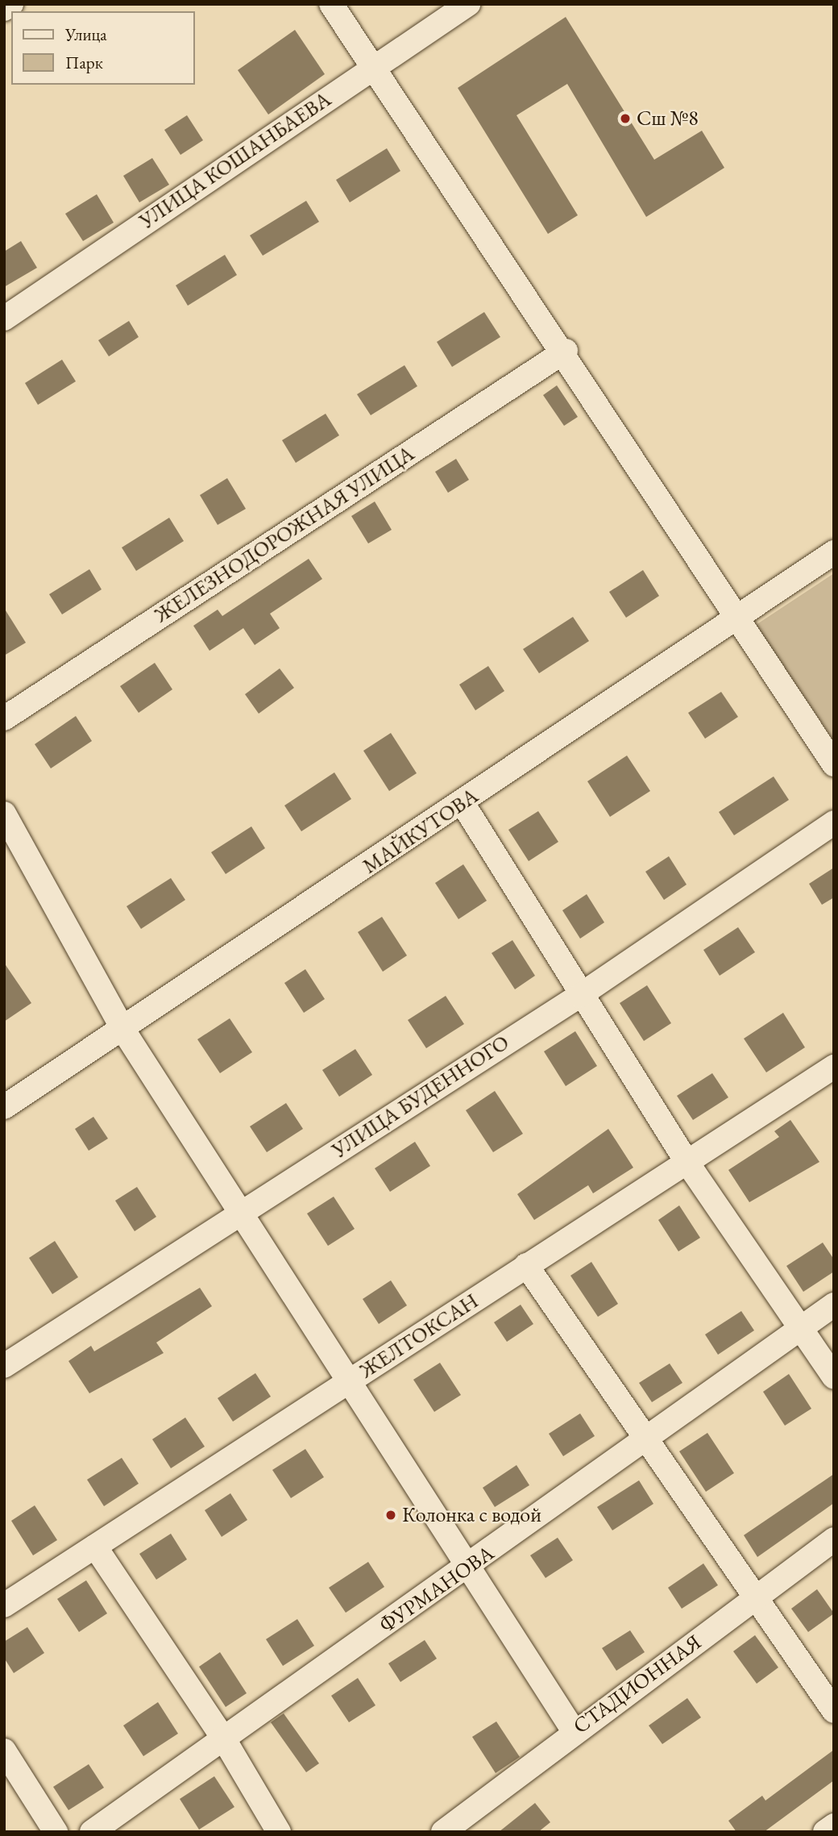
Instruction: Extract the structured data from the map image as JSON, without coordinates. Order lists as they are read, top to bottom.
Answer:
{
  "streets": {
    "street": [
      "УЛИЦА КОШАНБАЕВА",
      "ЖЕЛЕЗНОДОРОЖНАЯ УЛИЦА",
      "МАЙКУТОВА",
      "УЛИЦА БУДЕННОГО",
      "ЖЕЛТОКСАН",
      "ФУРМАНОВА",
      "СТАДИОННАЯ"
    ]
  },
  "places": ["Сш №8", "Колонка с водой"],
  "legend": ["Улица", "Парк"]
}
